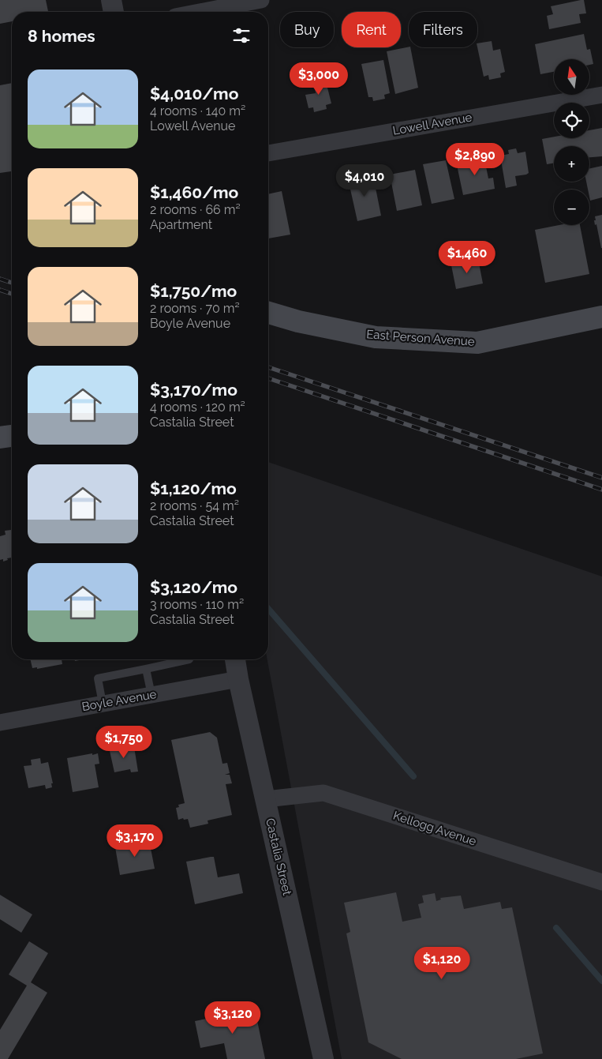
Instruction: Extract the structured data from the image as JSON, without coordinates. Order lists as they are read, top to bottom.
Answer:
{
  "streets": {
    "main road": ["East Person Avenue"],
    "street": [
      "Lowell Avenue",
      "Boyle Avenue",
      "Kellogg Avenue",
      "Castalia Street"
    ]
  },
  "crossings": [
    ["Boyle Avenue", "Castalia Street"],
    ["Kellogg Avenue", "Castalia Street"]
  ],
  "north": "top",
  "page": {
    "chip": ["Buy", "Rent", "Filters"],
    "heading": "8 homes",
    "map_buttons": ["+", "−"],
    "list": [
      {
        "name": "$4,010/mo",
        "note": "4 rooms · 140 m² · Lowell Avenue"
      },
      {
        "name": "$1,460/mo",
        "note": "2 rooms · 66 m² · Apartment"
      },
      {
        "name": "$1,750/mo",
        "note": "2 rooms · 70 m² · Boyle Avenue"
      },
      {
        "name": "$3,170/mo",
        "note": "4 rooms · 120 m² · Castalia Street"
      },
      {
        "name": "$1,120/mo",
        "note": "2 rooms · 54 m² · Castalia Street"
      },
      {
        "name": "$3,120/mo",
        "note": "3 rooms · 110 m² · Castalia Street"
      }
    ],
    "price": [
      "$3,000",
      "$2,890",
      "$4,010",
      "$1,460",
      "$1,750",
      "$3,170",
      "$1,120",
      "$3,120"
    ]
  }
}
